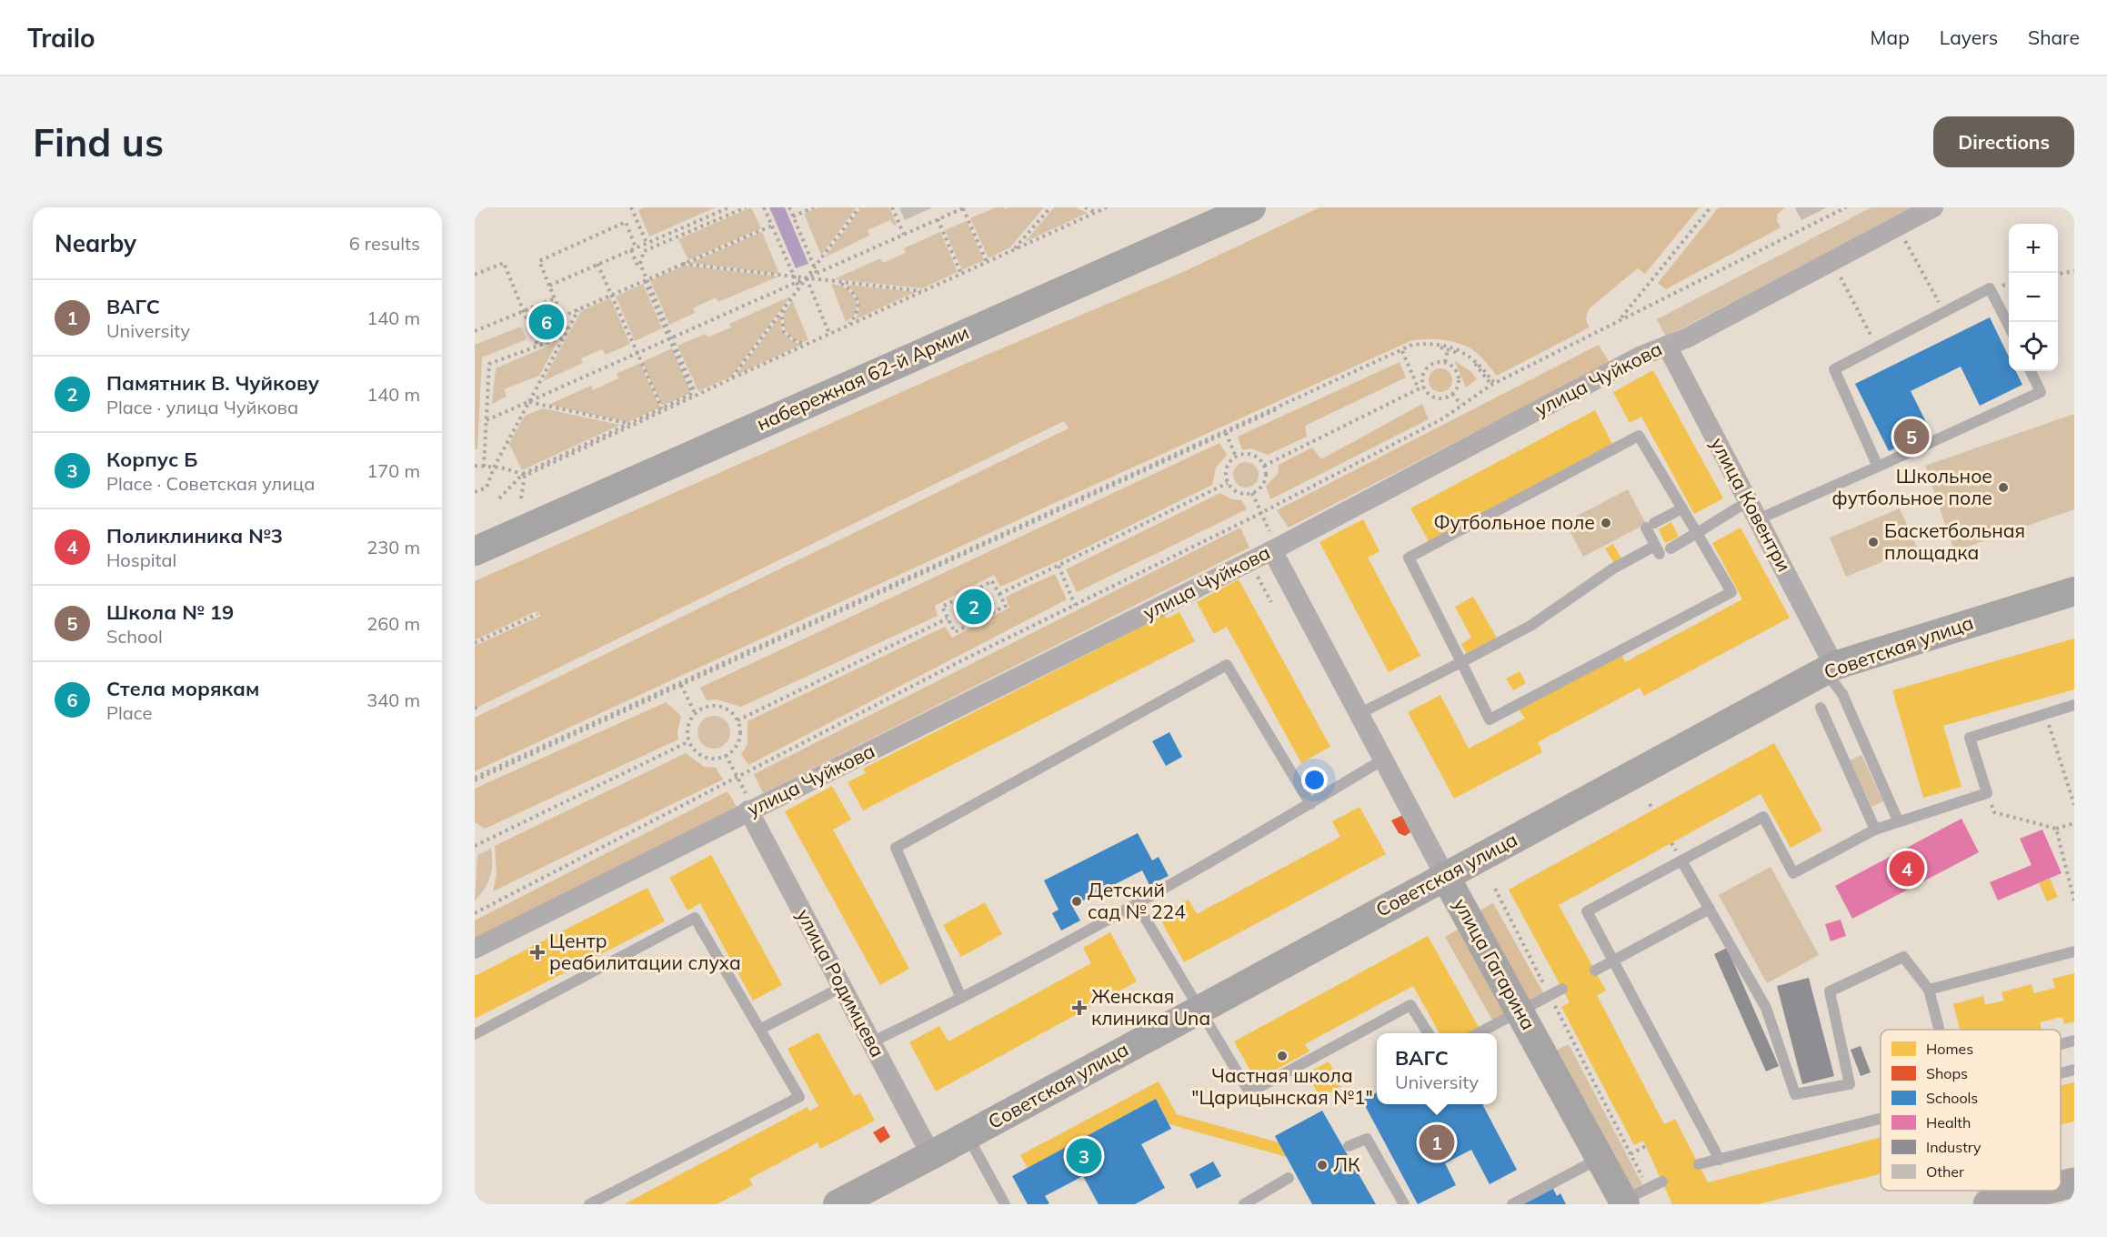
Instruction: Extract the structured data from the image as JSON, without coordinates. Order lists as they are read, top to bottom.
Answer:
{
  "streets": {
    "street": [
      "набережная 62-й Армии",
      "улица Чуйкова",
      "улица Ковентри",
      "Советская улица",
      "улица Гагарина",
      "улица Родимцева"
    ]
  },
  "crossings": [
    ["улица Чуйкова", "улица Ковентри"],
    ["улица Чуйкова", "улица Гагарина"],
    ["улица Чуйкова", "улица Родимцева"],
    ["улица Ковентри", "Советская улица"],
    ["Советская улица", "улица Гагарина"],
    ["Советская улица", "улица Родимцева"]
  ],
  "places": {
    "other": [
      "Школьное футбольное поле",
      "Футбольное поле",
      "Баскетбольная площадка",
      "Детский сад № 224",
      "Частная школа \"Царицынская №1\"",
      "ЛК"
    ],
    "health": ["Центр реабилитации слуха", "Женская клиника Una"]
  },
  "legend": [
    "Homes",
    "Shops",
    "Schools",
    "Health",
    "Industry",
    "Other"
  ],
  "page": {
    "header": "Trailo",
    "nav": ["Map", "Layers", "Share"],
    "buttons": "Directions",
    "title": "Find us",
    "heading": ["Nearby", "6 results"],
    "map_buttons": ["+", "−"],
    "list": [
      {
        "mark": "1",
        "name": "ВАГС",
        "note": "University",
        "value": "140 m"
      },
      {
        "mark": "2",
        "name": "Памятник В. Чуйкову",
        "note": "Place · улица Чуйкова",
        "value": "140 m"
      },
      {
        "mark": "3",
        "name": "Корпус Б",
        "note": "Place · Советская улица",
        "value": "170 m"
      },
      {
        "mark": "4",
        "name": "Поликлиника №3",
        "note": "Hospital",
        "value": "230 m"
      },
      {
        "mark": "5",
        "name": "Школа № 19",
        "note": "School",
        "value": "260 m"
      },
      {
        "mark": "6",
        "name": "Стела морякам",
        "note": "Place",
        "value": "340 m"
      }
    ],
    "pins": [
      "6",
      "5",
      "2",
      "4",
      "1",
      "3"
    ],
    "popup": ["ВАГС", "University"]
  }
}
